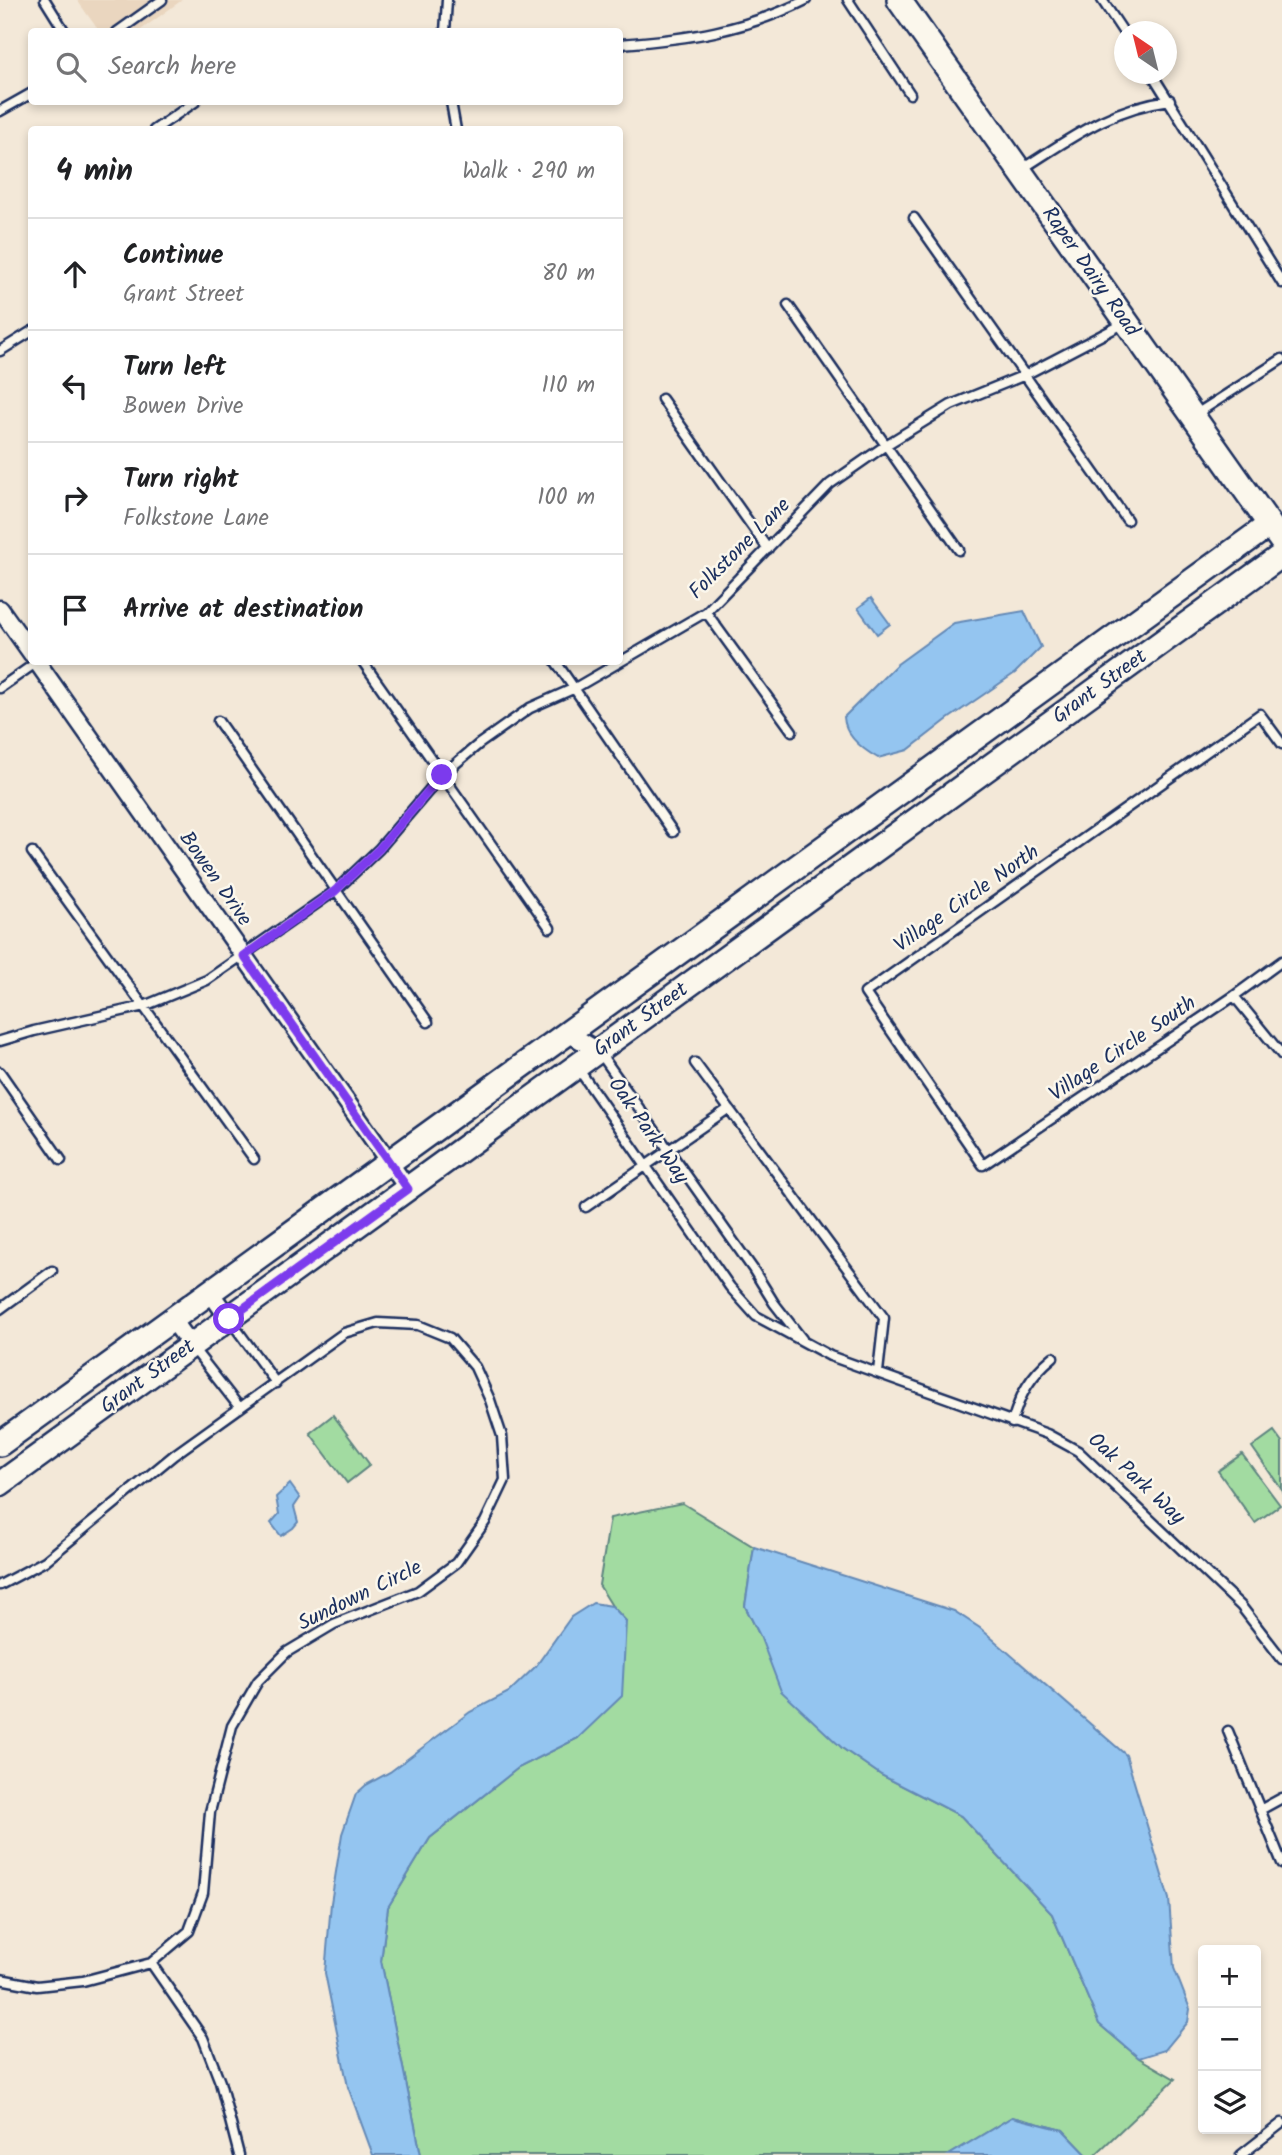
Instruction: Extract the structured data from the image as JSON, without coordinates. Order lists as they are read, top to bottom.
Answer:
{
  "streets": {
    "street": [
      "Raper Dairy Road",
      "Grant Street",
      "Bowen Drive",
      "Oak Park Way"
    ],
    "lane": [
      "Folkstone Lane",
      "Village Circle North",
      "Village Circle South",
      "Sundown Circle"
    ]
  },
  "crossings": [
    ["Raper Dairy Road", "Folkstone Lane"],
    ["Raper Dairy Road", "Grant Street"],
    ["Folkstone Lane", "Bowen Drive"],
    ["Grant Street", "Bowen Drive"],
    ["Grant Street", "Oak Park Way"],
    ["Village Circle North", "Village Circle South"]
  ],
  "north": "top left",
  "page": {
    "search": "Search here",
    "heading": ["4 min", "Walk · 290 m"],
    "list": [
      ["Continue", "Grant Street", "80 m"],
      ["Turn left", "Bowen Drive", "110 m"],
      ["Turn right", "Folkstone Lane", "100 m"],
      "Arrive at destination"
    ],
    "map_buttons": ["+", "−"]
  }
}
